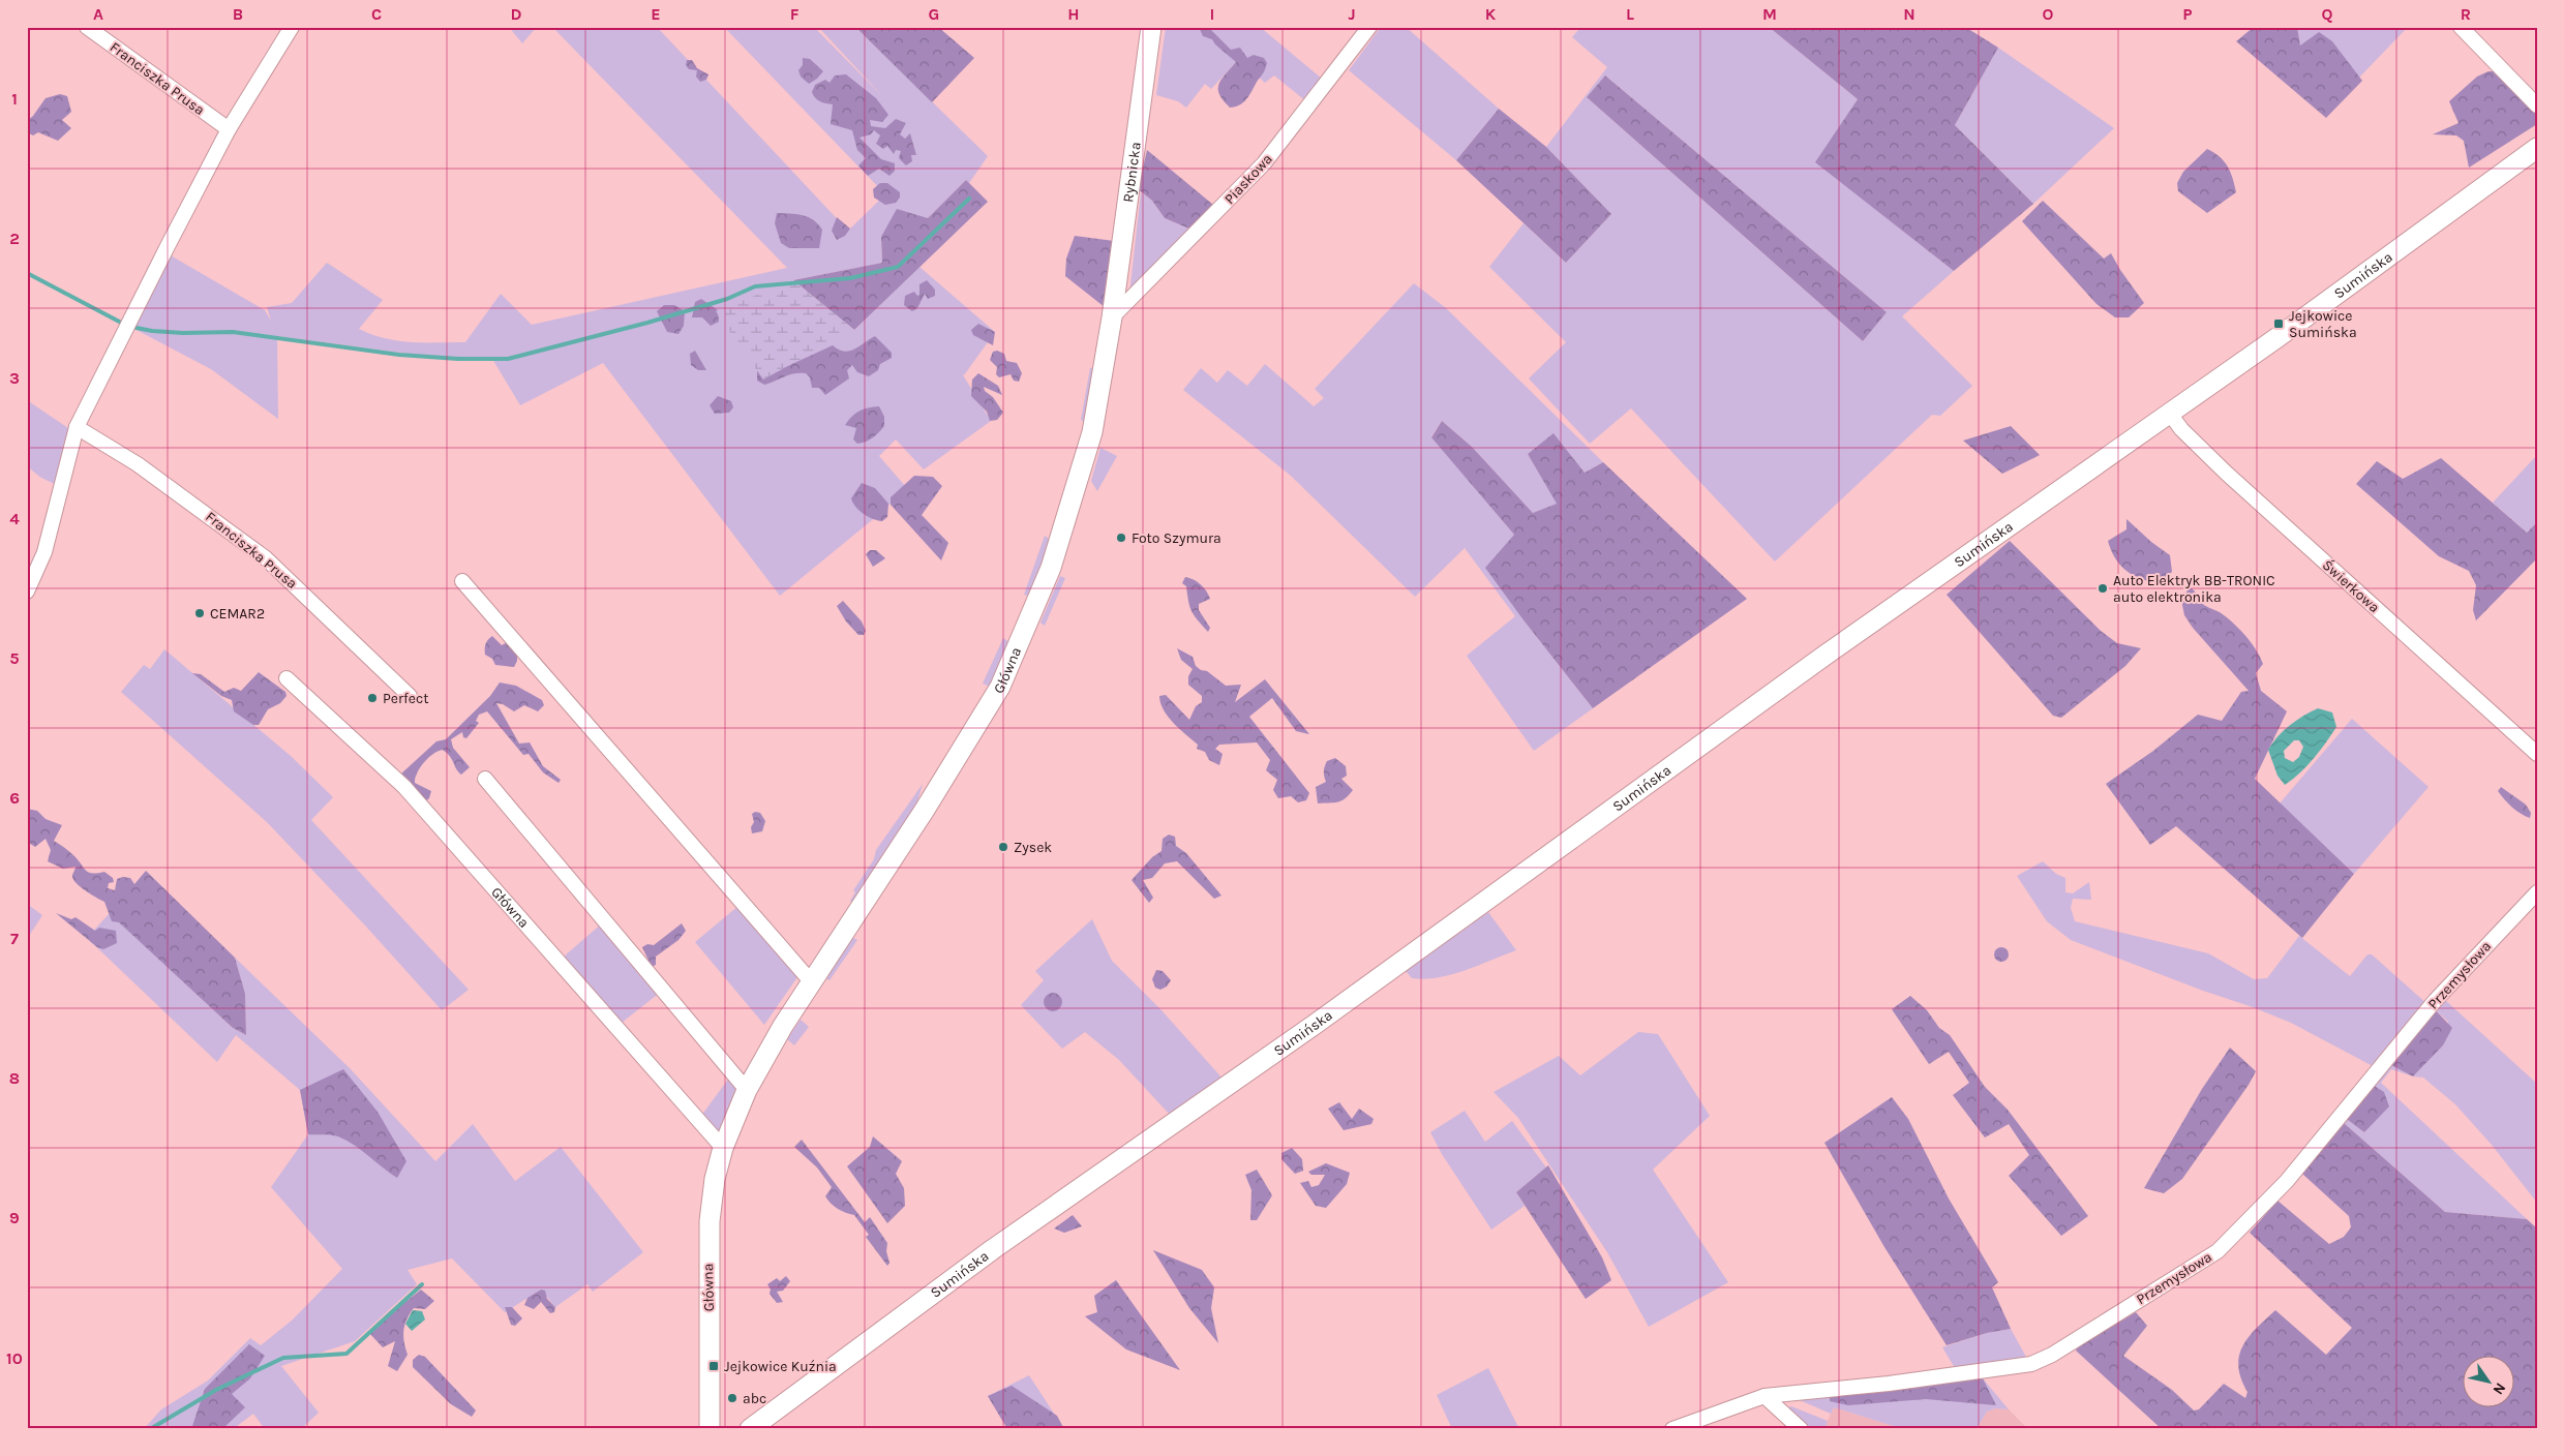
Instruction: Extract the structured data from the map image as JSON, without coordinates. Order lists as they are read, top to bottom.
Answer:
{
  "streets": {
    "street": [
      "Franciszka Prusa",
      "Rybnicka",
      "Piaskowa",
      "Sumińska",
      "Świerkowa",
      "Główna",
      "Przemysłowa"
    ]
  },
  "crossings": [
    ["Rybnicka", "Piaskowa"],
    ["Rybnicka", "Główna"],
    ["Piaskowa", "Główna"],
    ["Sumińska", "Świerkowa"]
  ],
  "places": {
    "transit": ["Jejkowice Sumińska", "Jejkowice Kuźnia"],
    "other": [
      "Foto Szymura",
      "Auto Elektryk BB-TRONIC auto elektronika",
      "CEMAR2",
      "Perfect",
      "Zysek",
      "abc"
    ]
  },
  "north": "bottom right",
  "grid": {
    "columns": [
      "A",
      "B",
      "C",
      "D",
      "E",
      "F",
      "G",
      "H",
      "I",
      "J",
      "K",
      "L",
      "M",
      "N",
      "O",
      "P",
      "Q",
      "R"
    ],
    "rows": [
      "1",
      "2",
      "3",
      "4",
      "5",
      "6",
      "7",
      "8",
      "9",
      "10"
    ]
  }
}
